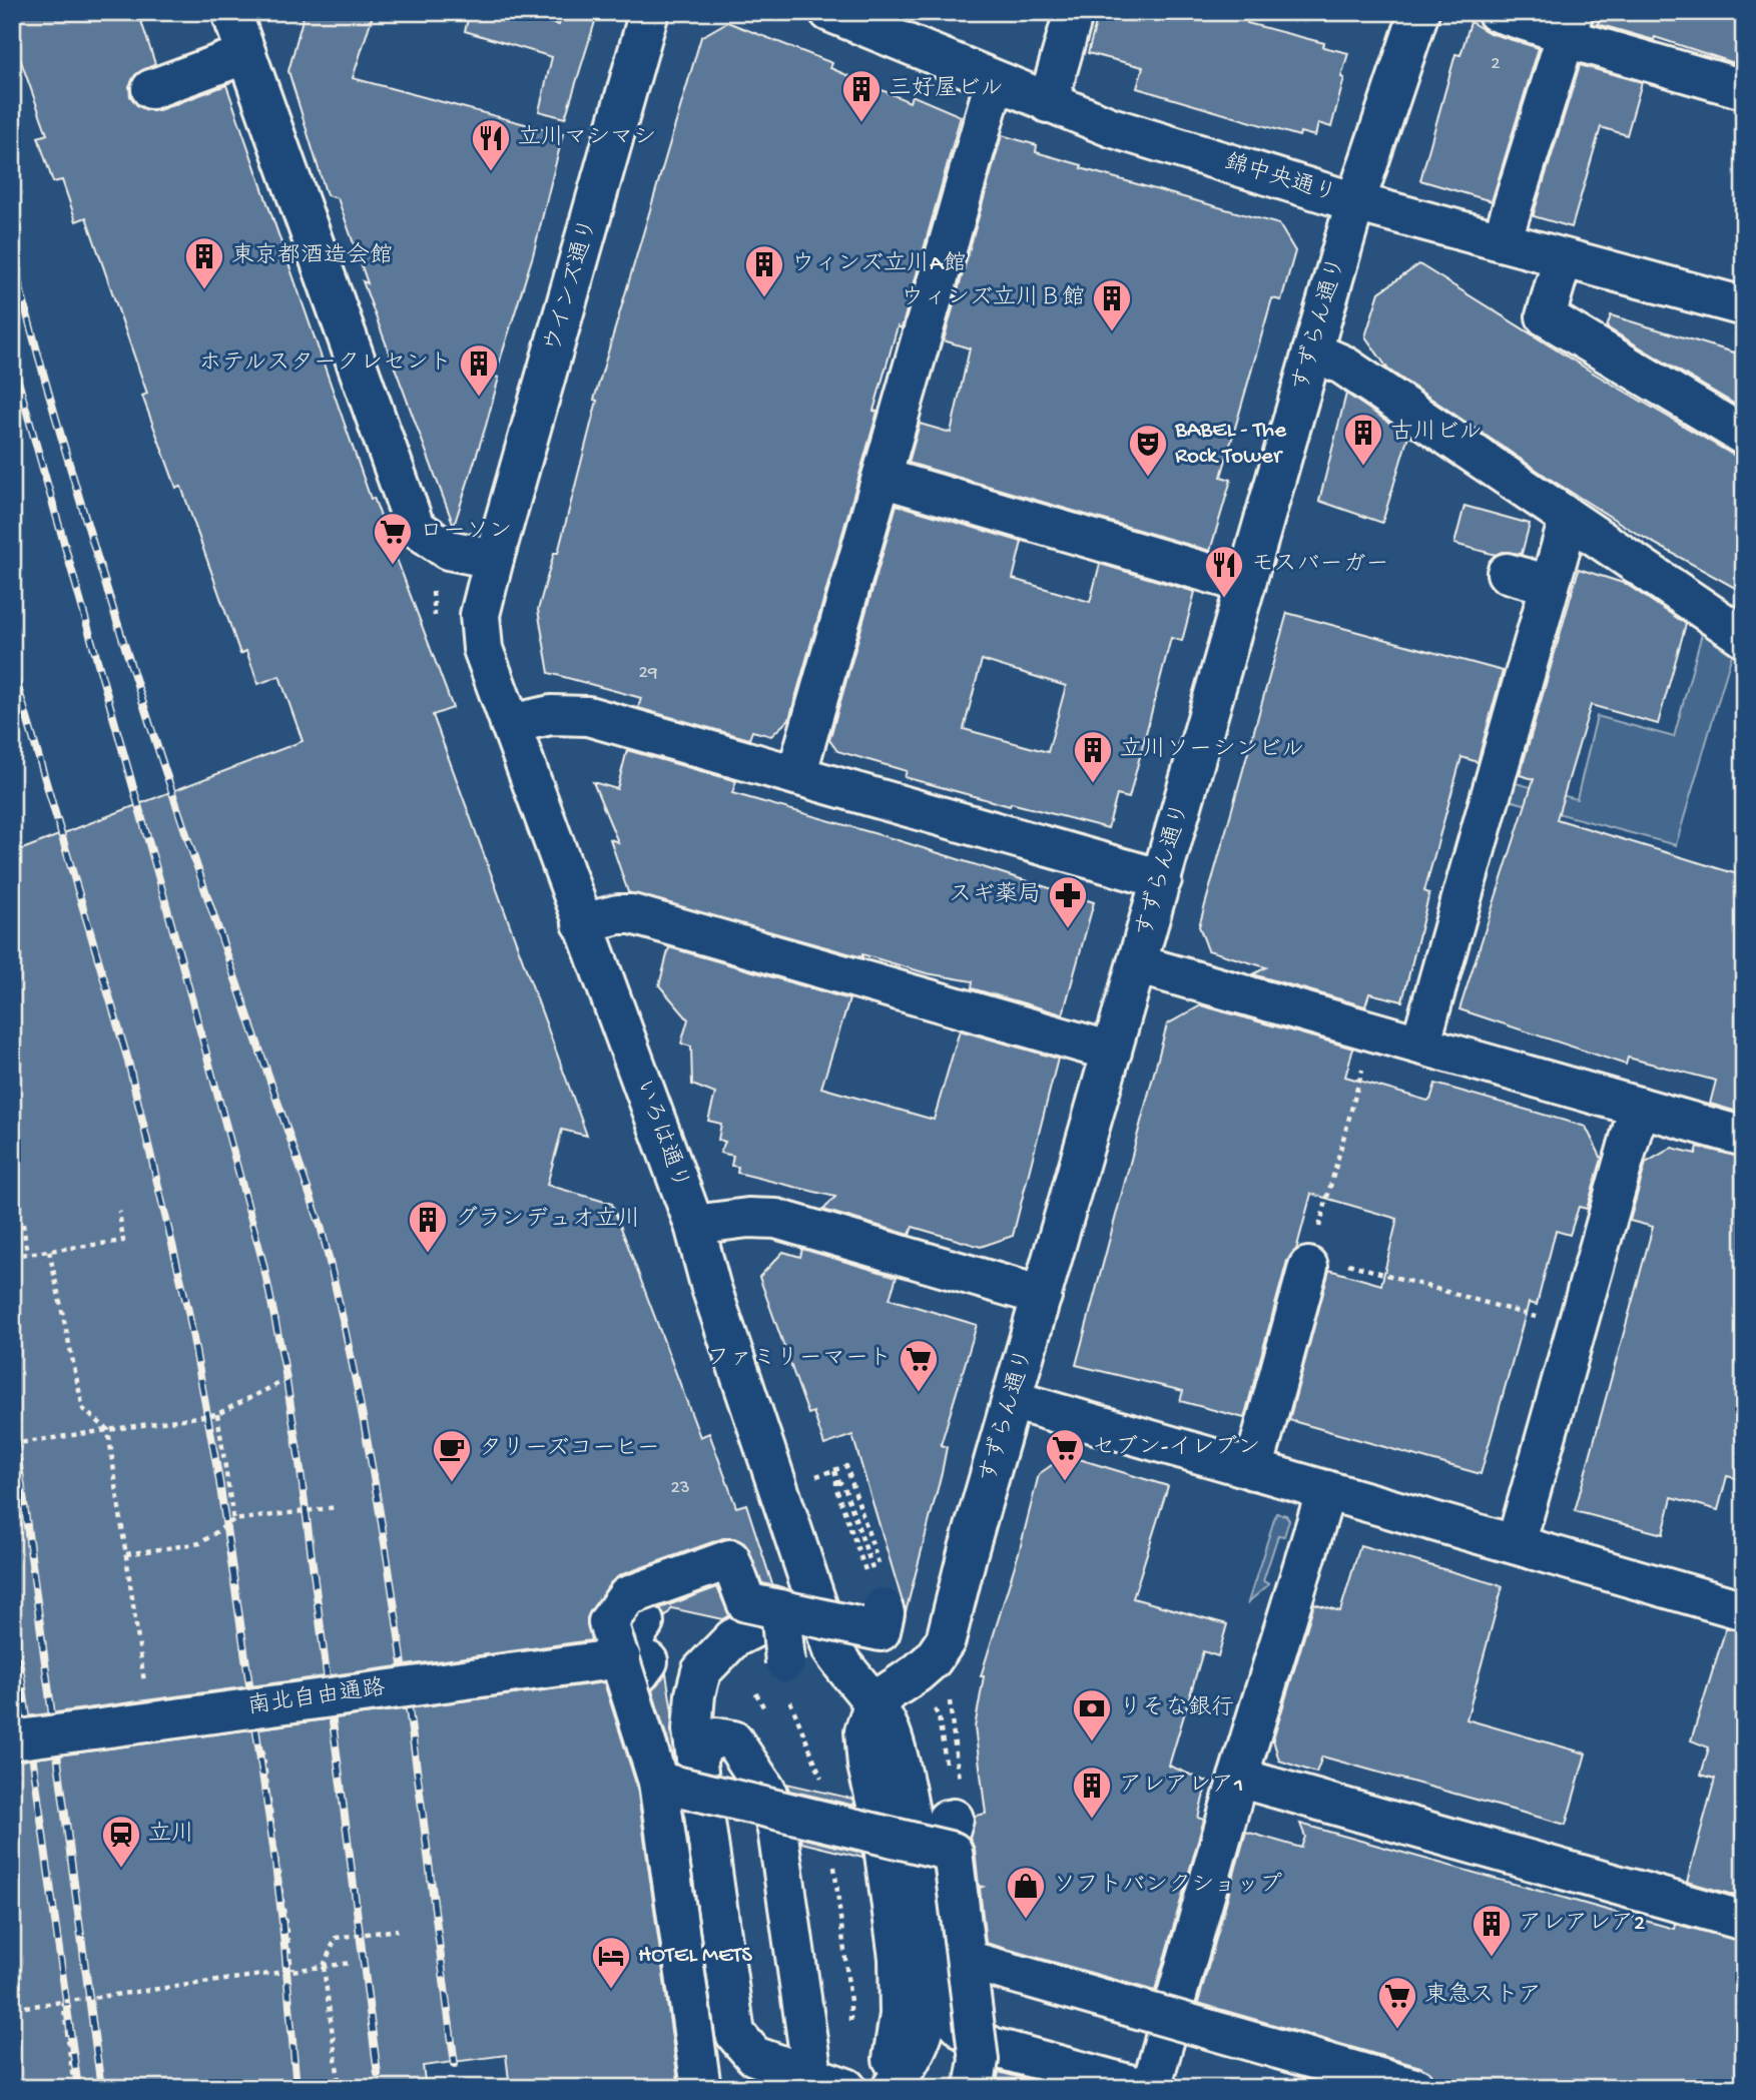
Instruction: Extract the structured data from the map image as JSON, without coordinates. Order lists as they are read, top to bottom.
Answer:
{
  "streets": {
    "street": [
      "錦中央通り",
      "ウインズ通り",
      "すずらん通り",
      "いろは通り",
      "南北自由通路"
    ]
  },
  "crossings": [
    ["錦中央通り", "すずらん通り"],
    ["ウインズ通り", "いろは通り"],
    ["すずらん通り", "いろは通り"]
  ],
  "places": {
    "building": [
      "三好屋ビル",
      "東京都酒造会館",
      "ウィンズ立川A館",
      "ウィンズ立川Ｂ館",
      "ホテルスタークレセント",
      "古川ビル",
      "立川ソーシンビル",
      "グランデュオ立川",
      "アレアレア1",
      "アレアレア2"
    ],
    "restaurant": ["立川マシマシ", "モスバーガー"],
    "theatre": ["BABEL - The Rock Tower"],
    "supermarket": [
      "ローソン",
      "ファミリーマート",
      "セブン-イレブン",
      "東急ストア"
    ],
    "pharmacy": ["スギ薬局"],
    "cafe": ["タリーズコーヒー"],
    "bank": ["りそな銀行"],
    "station": ["立川"],
    "shop": ["ソフトバンクショップ"],
    "hotel": ["HOTEL METS"]
  },
  "house_numbers": ["2", "29", "23"]
}
